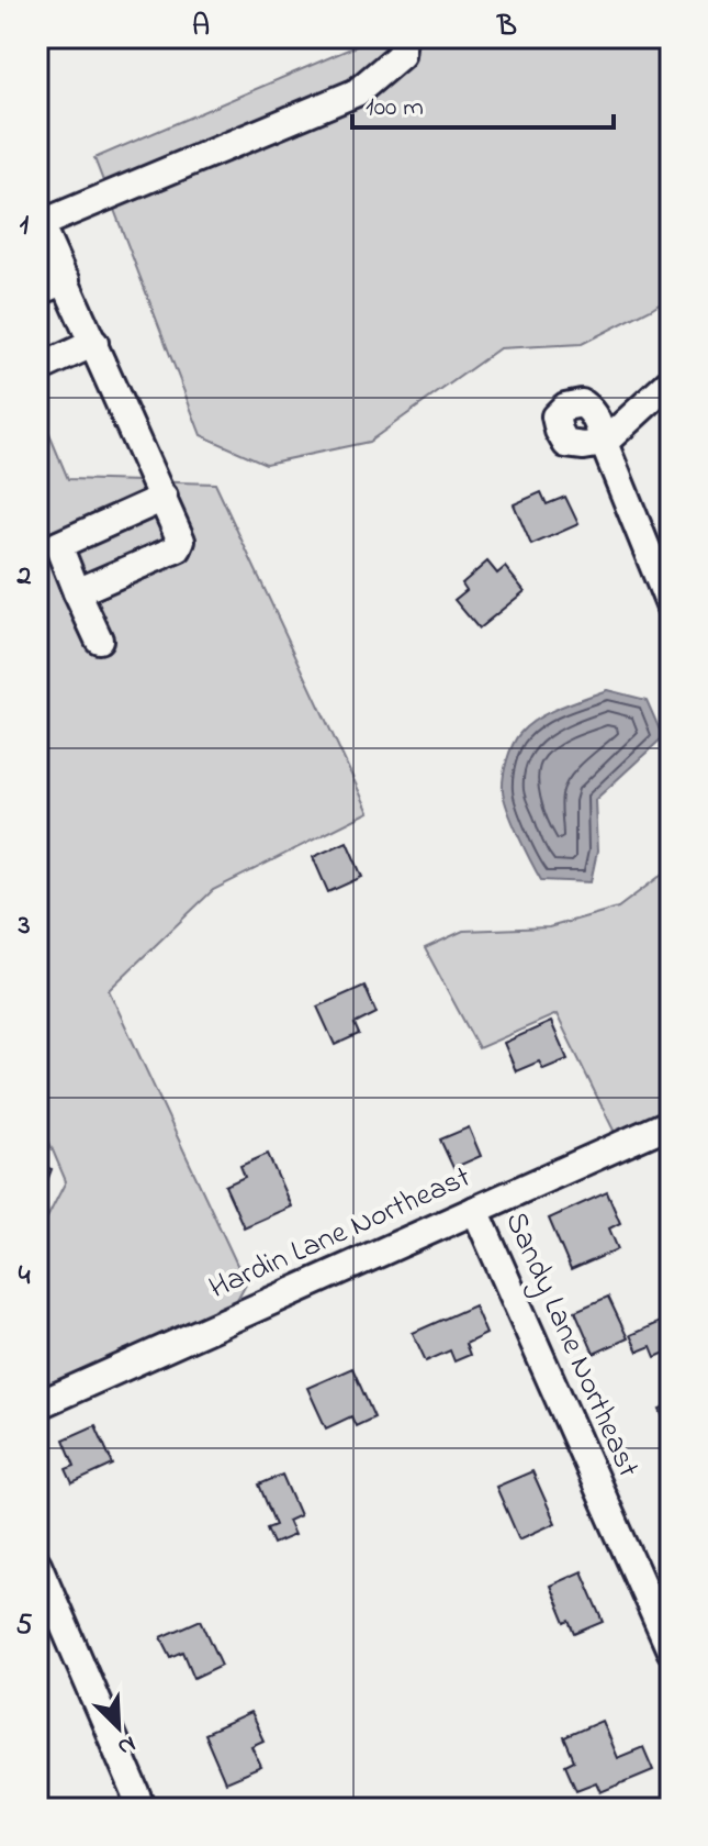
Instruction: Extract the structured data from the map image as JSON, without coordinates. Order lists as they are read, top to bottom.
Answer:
{
  "streets": {
    "street": ["Hardin Lane Northeast", "Sandy Lane Northeast"]
  },
  "crossings": [
    ["Hardin Lane Northeast", "Sandy Lane Northeast"]
  ],
  "scale_bar": "100 m",
  "north": "bottom right",
  "grid": {
    "columns": ["A", "B"],
    "rows": [
      "1",
      "2",
      "3",
      "4",
      "5"
    ]
  }
}
